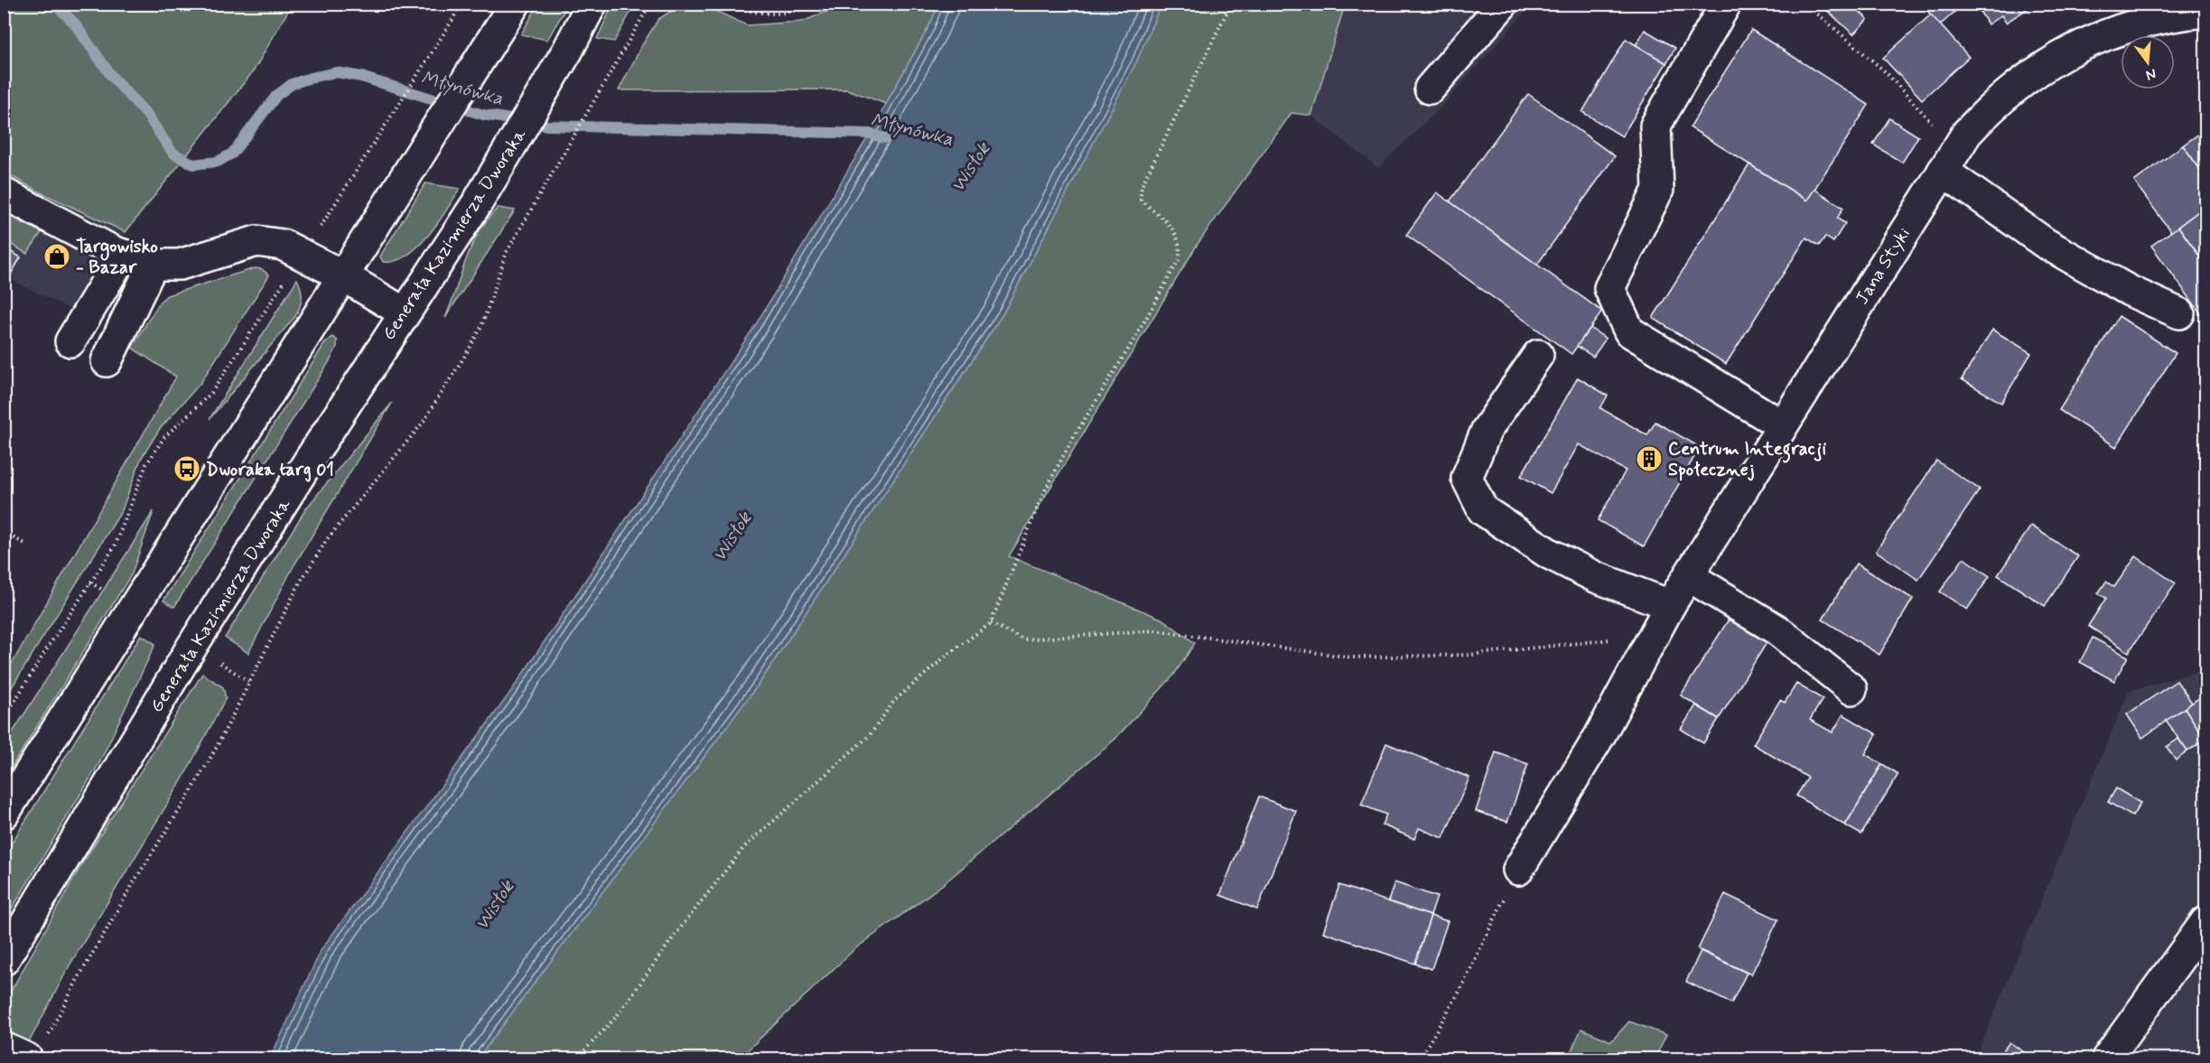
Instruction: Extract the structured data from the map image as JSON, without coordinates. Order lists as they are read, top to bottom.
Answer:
{
  "streets": {
    "main road": ["Generała Kazimierza Dworaka", "Jana Styki"]
  },
  "water": ["Młynówka", "Wisłok"],
  "places": {
    "shop": ["Targowisko - Bazar"],
    "building": ["Centrum Integracji Społecznej"],
    "bus stop": ["Dworaka targ 01"]
  },
  "north": "bottom"
}
